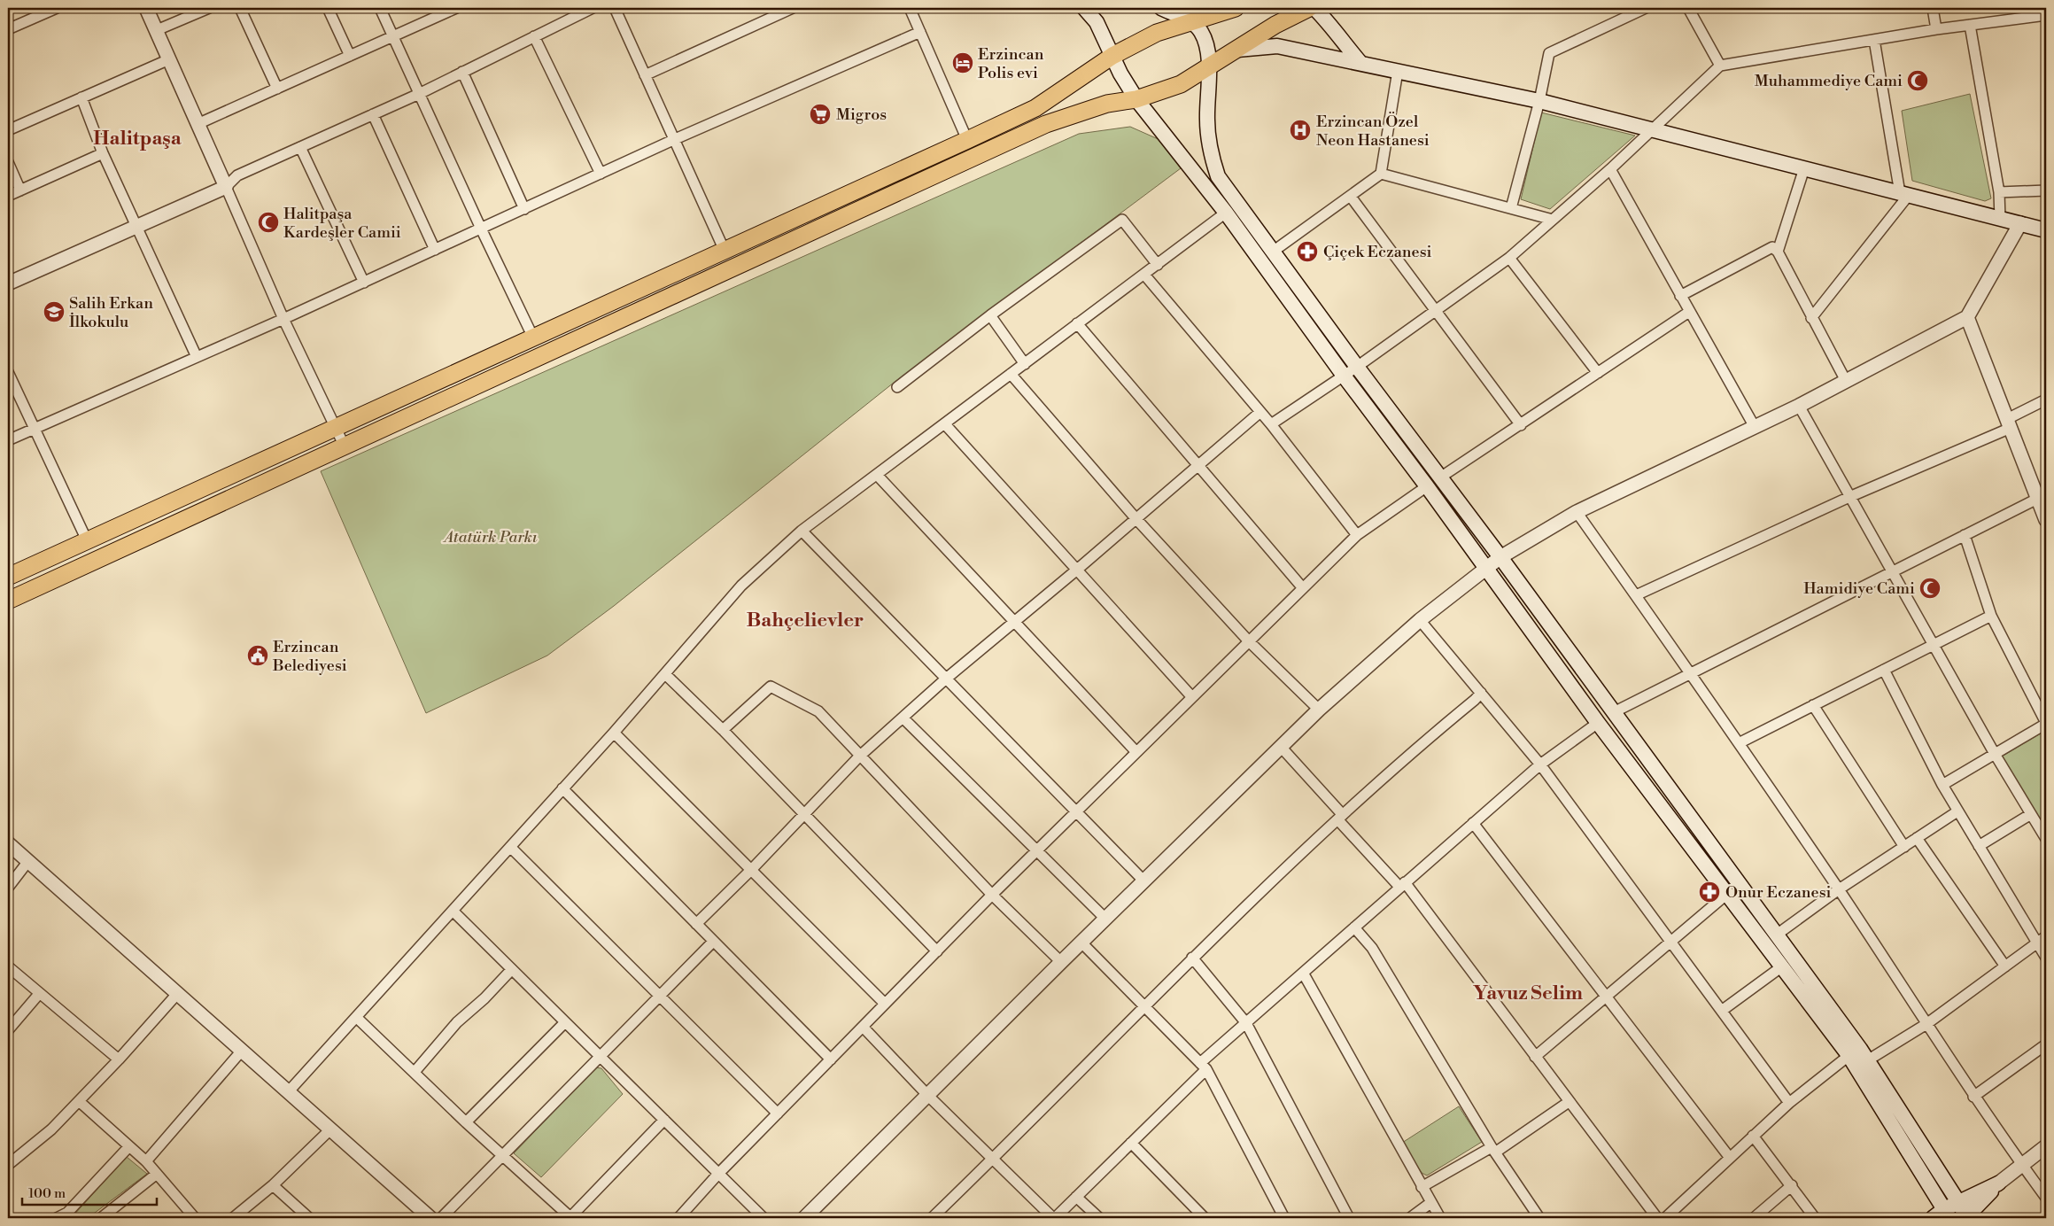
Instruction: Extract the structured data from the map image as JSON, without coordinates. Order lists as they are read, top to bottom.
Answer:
{
  "districts": ["Halitpaşa", "Bahçelievler", "Yavuz Selim"],
  "parks": ["Atatürk Parkı"],
  "places": {
    "hotel": ["Erzincan Polis evi"],
    "mosque": ["Muhammediye Cami", "Halitpaşa Kardeşler Camii", "Hamidiye Cami"],
    "supermarket": ["Migros"],
    "hospital": ["Erzincan Özel Neon Hastanesi"],
    "pharmacy": ["Çiçek Eczanesi", "Onur Eczanesi"],
    "school or university": ["Salih Erkan İlkokulu"],
    "public building": ["Erzincan Belediyesi"]
  },
  "scale_bar": "100 m"
}
